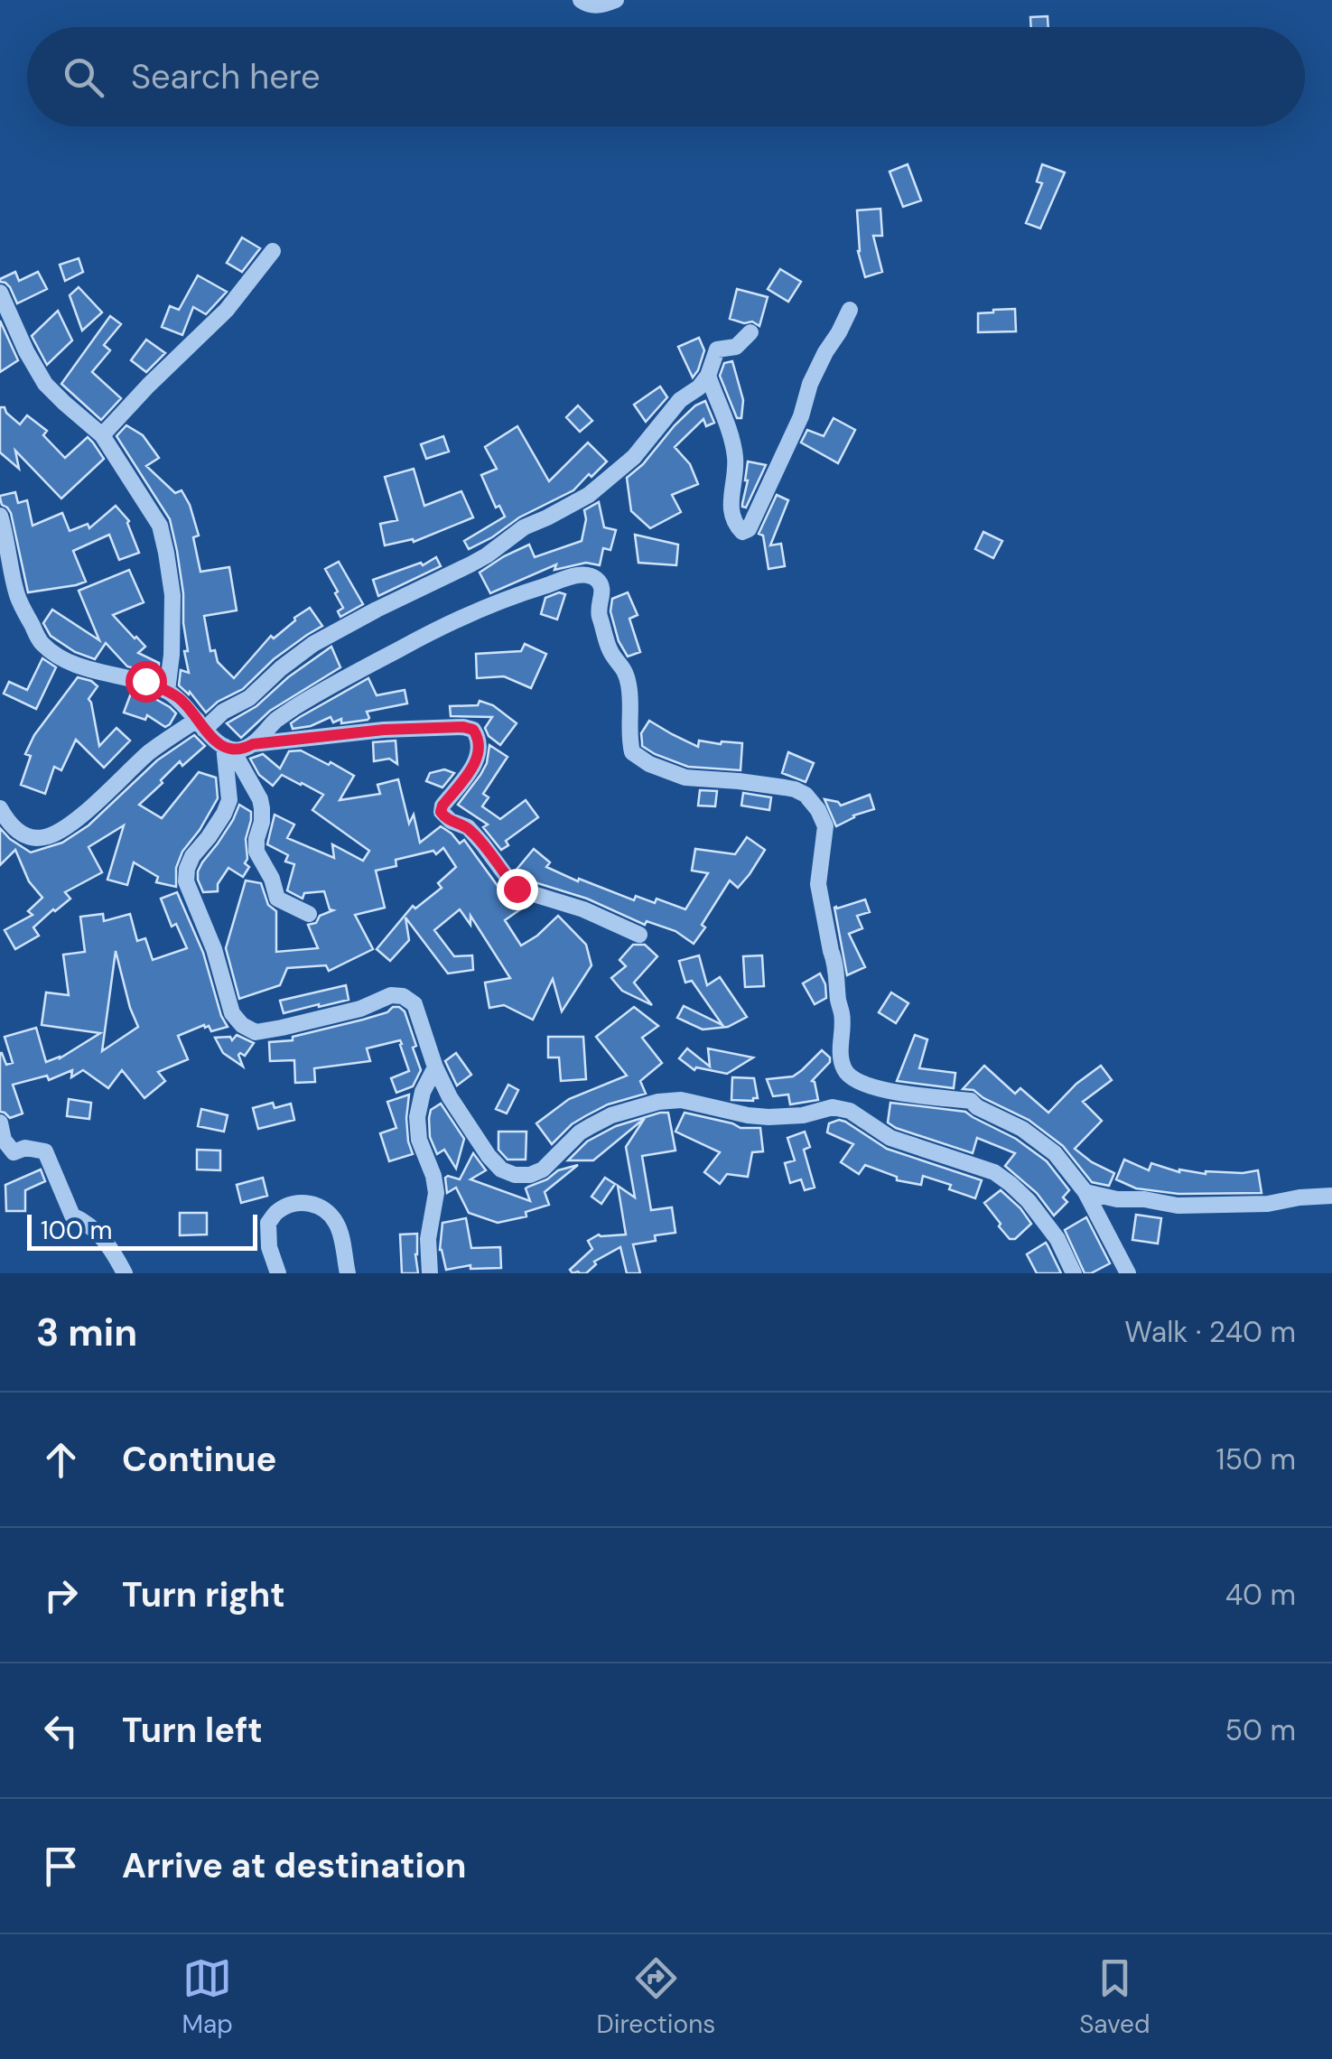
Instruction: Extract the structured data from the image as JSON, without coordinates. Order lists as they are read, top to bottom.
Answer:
{
  "scale_bar": "100 m",
  "page": {
    "search": "Search here",
    "scale": "100 m",
    "heading": ["3 min", "Walk · 240 m"],
    "list": [
      ["Continue", "150 m"],
      ["Turn right", "40 m"],
      ["Turn left", "50 m"],
      "Arrive at destination"
    ],
    "nav": ["Map", "Directions", "Saved"]
  }
}
